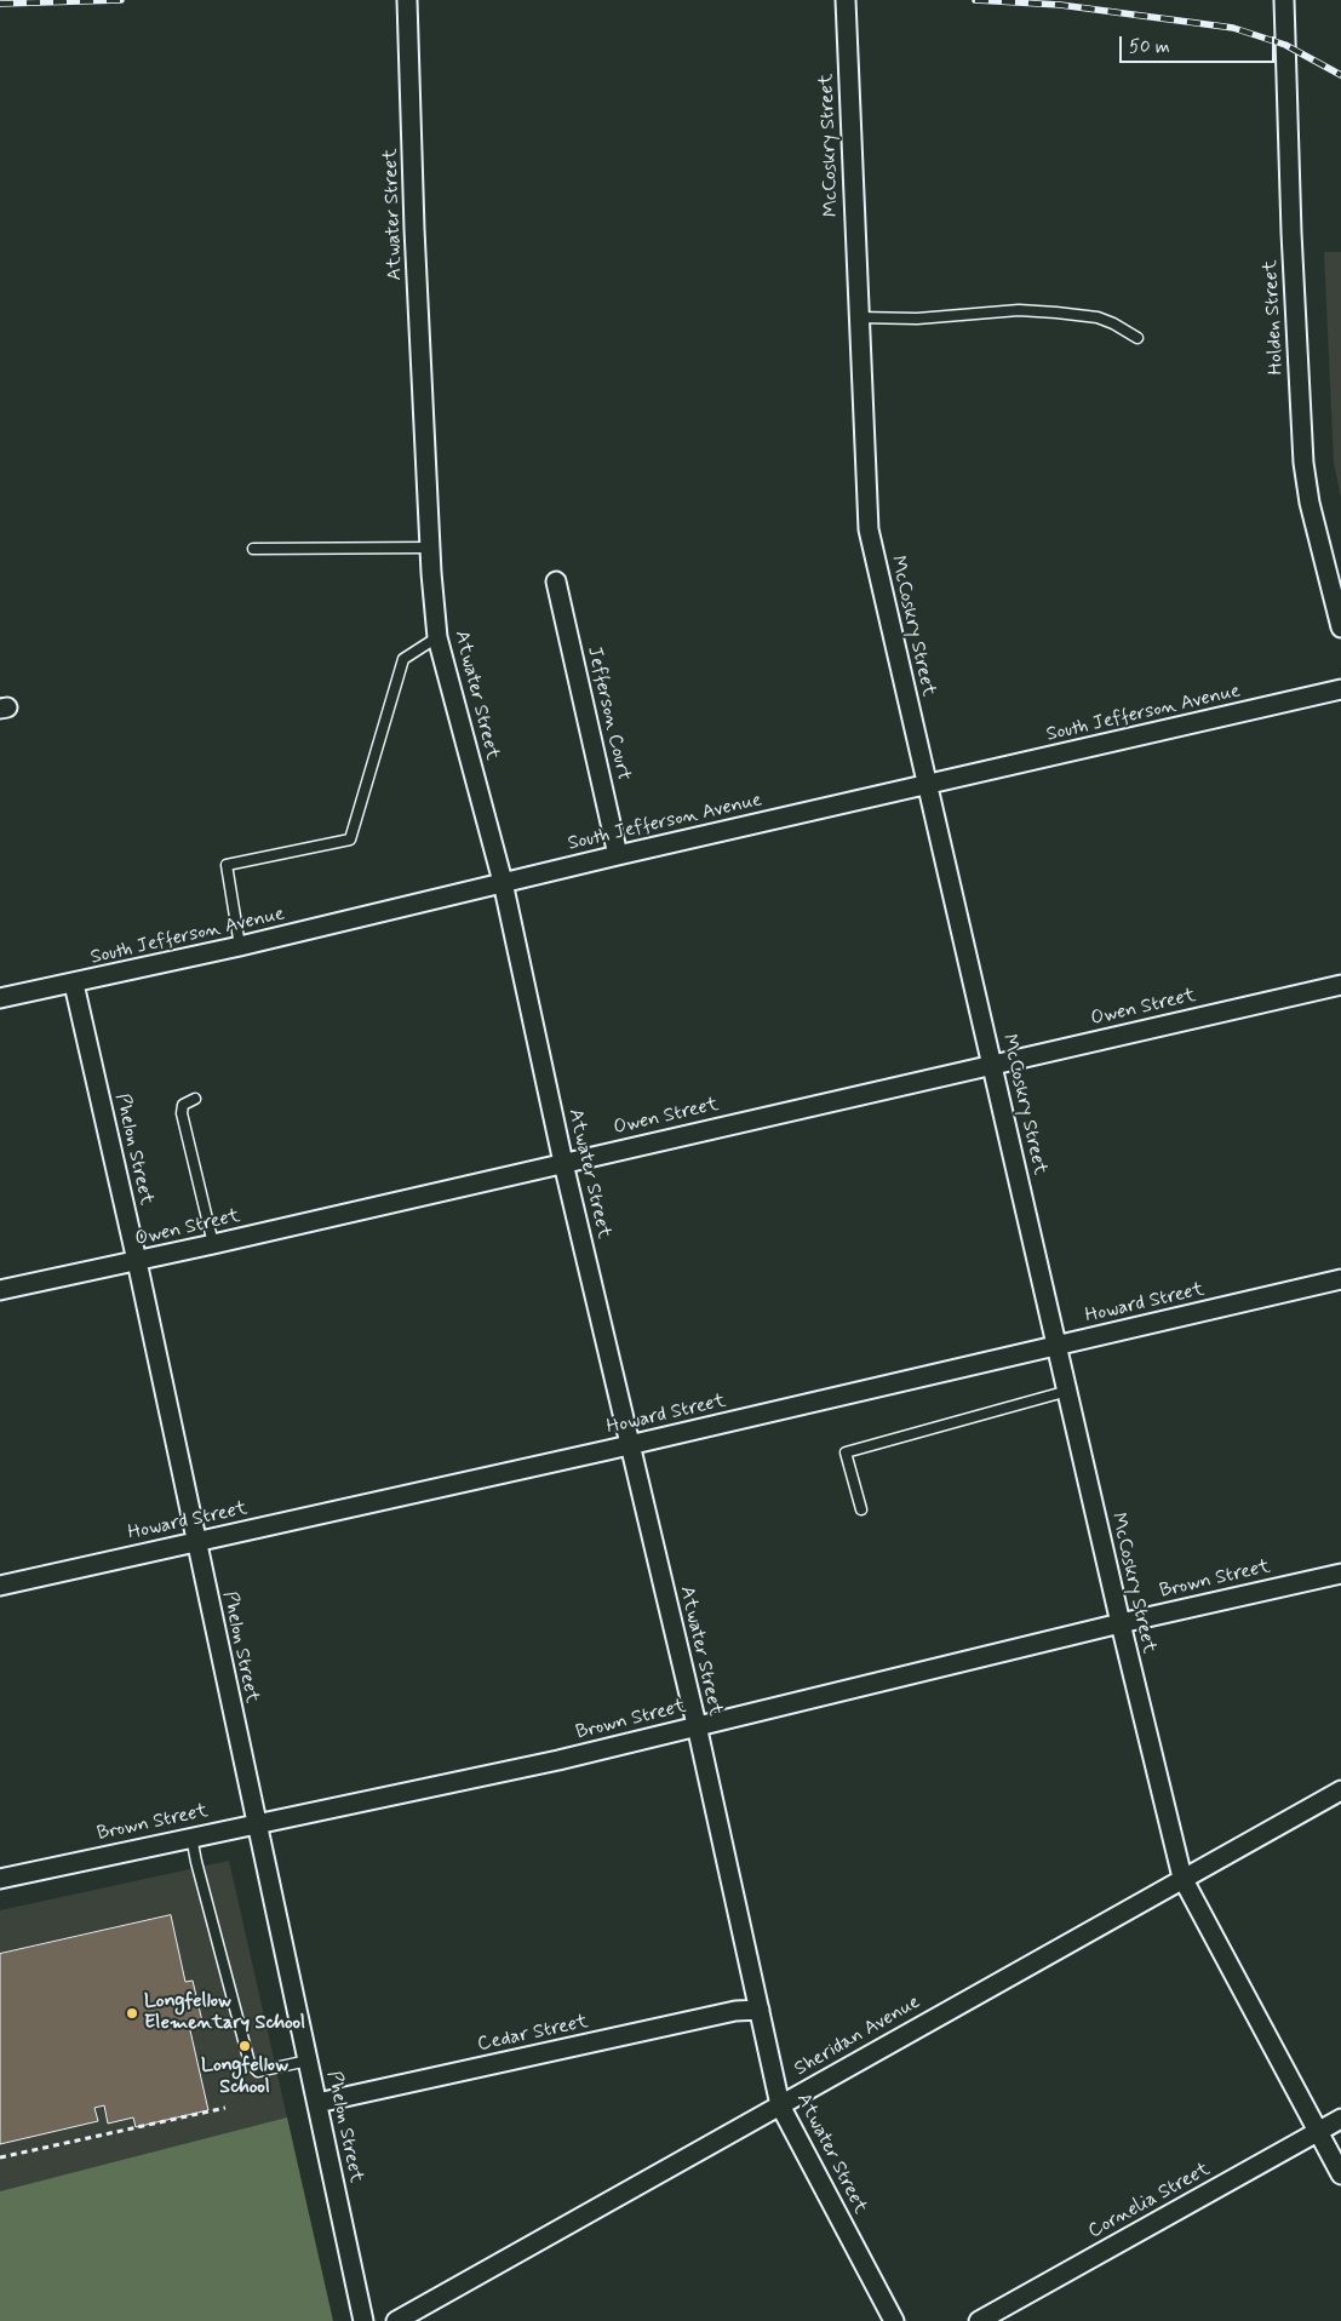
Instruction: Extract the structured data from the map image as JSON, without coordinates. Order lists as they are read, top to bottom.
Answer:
{
  "streets": {
    "street": [
      "McCoskry Street",
      "Atwater Street",
      "Holden Street",
      "Jefferson Court",
      "South Jefferson Avenue",
      "Owen Street",
      "Phelon Street",
      "Howard Street",
      "Brown Street",
      "Cedar Street",
      "Sheridan Avenue",
      "Cornelia Street"
    ]
  },
  "crossings": [
    ["McCoskry Street", "South Jefferson Avenue"],
    ["McCoskry Street", "Owen Street"],
    ["McCoskry Street", "Howard Street"],
    ["McCoskry Street", "Brown Street"],
    ["McCoskry Street", "Sheridan Avenue"],
    ["McCoskry Street", "Cornelia Street"],
    ["Atwater Street", "South Jefferson Avenue"],
    ["Atwater Street", "Owen Street"],
    ["Atwater Street", "Howard Street"],
    ["Atwater Street", "Brown Street"],
    ["Atwater Street", "Cedar Street"],
    ["Atwater Street", "Sheridan Avenue"],
    ["Jefferson Court", "South Jefferson Avenue"],
    ["South Jefferson Avenue", "Phelon Street"],
    ["Owen Street", "Phelon Street"],
    ["Phelon Street", "Howard Street"],
    ["Phelon Street", "Brown Street"],
    ["Phelon Street", "Cedar Street"]
  ],
  "places": ["Longfellow Elementary School", "Longfellow School"],
  "scale_bar": "50 m"
}
